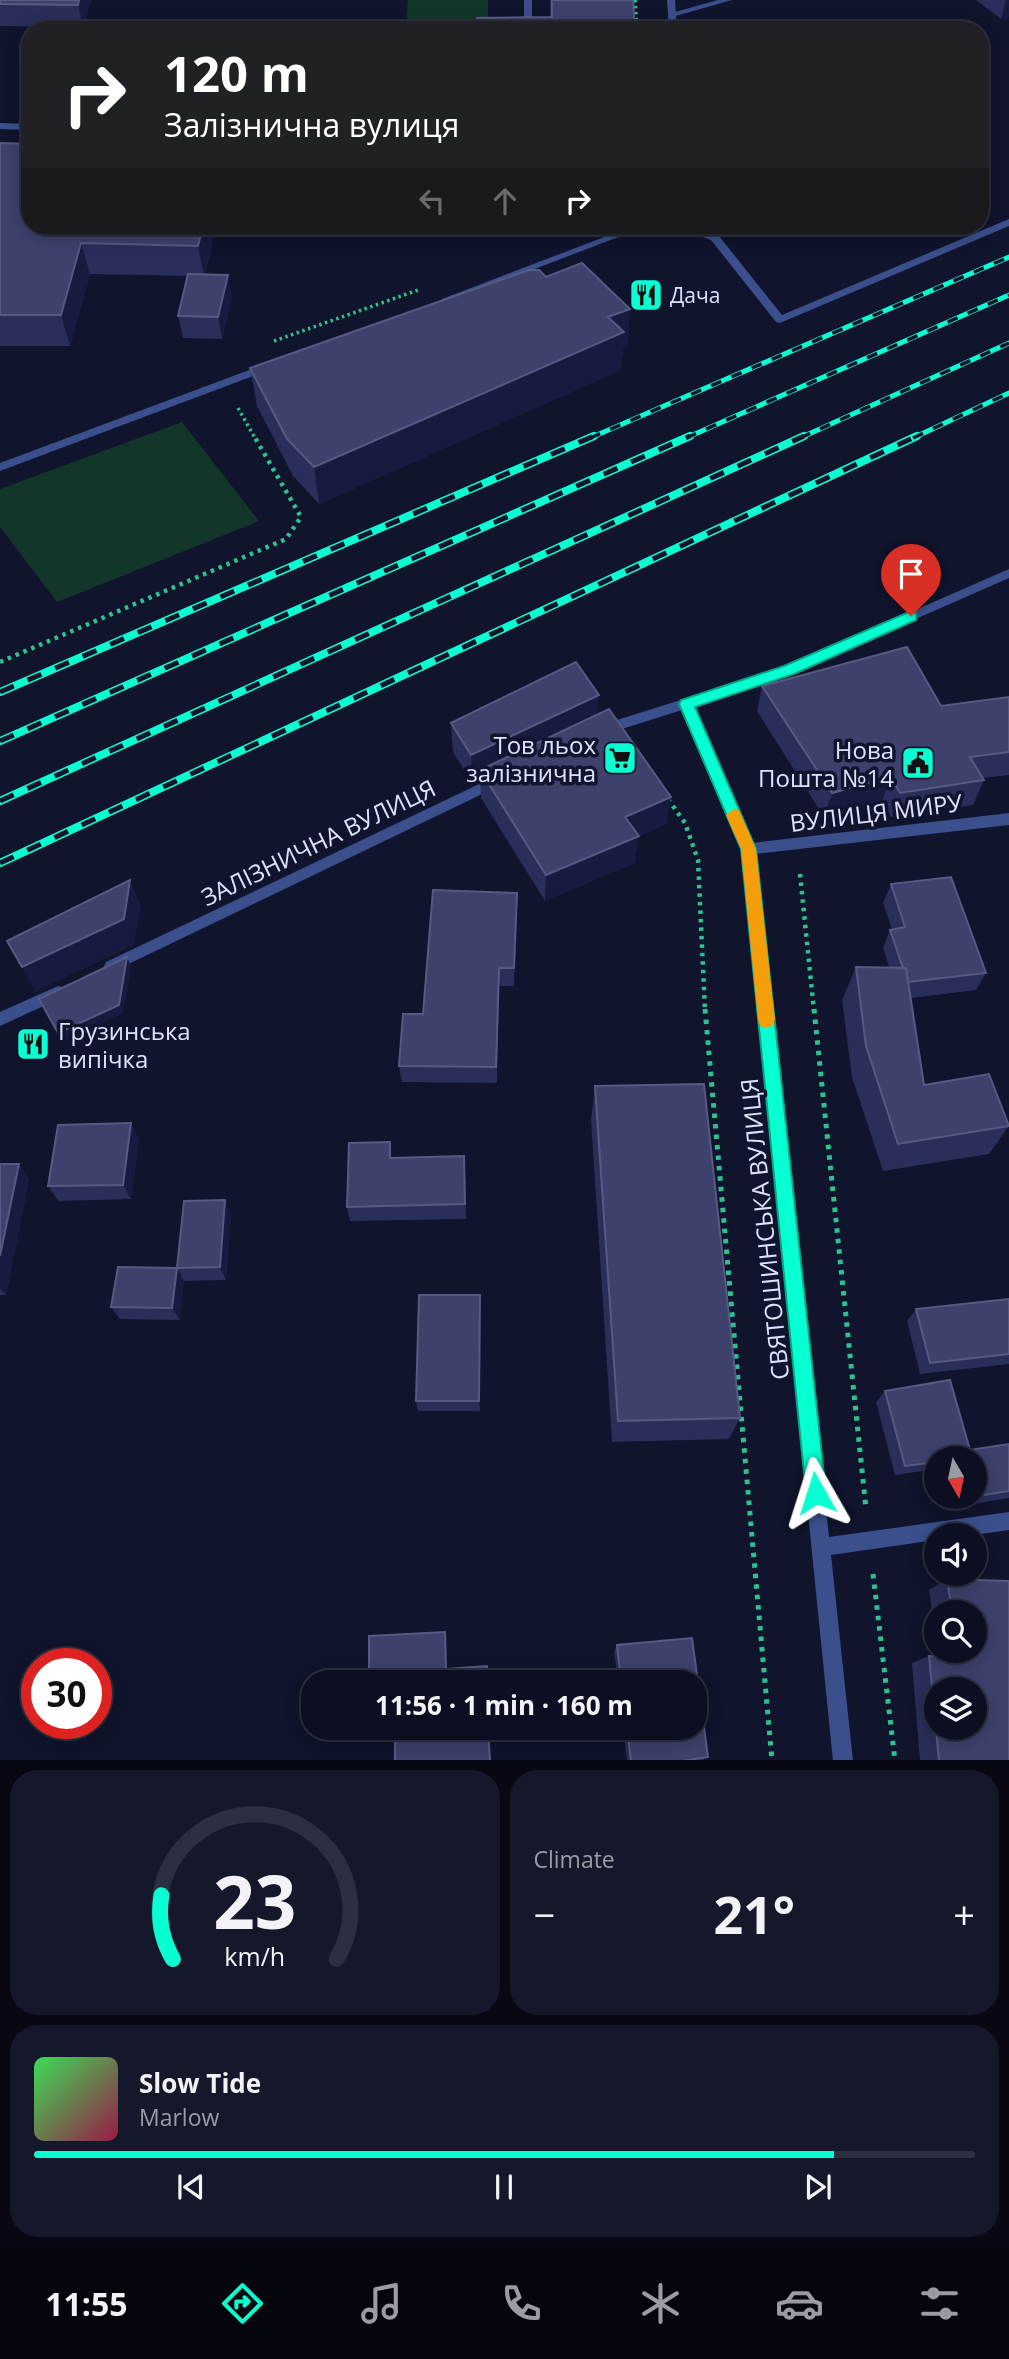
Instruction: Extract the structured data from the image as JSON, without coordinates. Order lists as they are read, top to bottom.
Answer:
{
  "streets": {
    "street": ["ВУЛИЦЯ МИРУ", "ЗАЛІЗНИЧНА ВУЛИЦЯ", "СВЯТОШИНСЬКА ВУЛИЦЯ"]
  },
  "crossings": [
    ["ВУЛИЦЯ МИРУ", "СВЯТОШИНСЬКА ВУЛИЦЯ"]
  ],
  "places": {
    "restaurant": ["Дача", "Грузинська випічка"],
    "supermarket": ["Тов льох залізнична"],
    "public building": ["Нова Пошта №14"]
  },
  "north": "bottom",
  "page": {
    "turn": ["120 m", "Залізнична вулиця"],
    "limit": "30",
    "trip": "11:56 · 1 min · 160 m",
    "tile": "Climate",
    "heat": ["−", "21°", "+"],
    "song": ["Slow Tide", "Marlow"],
    "tabs": "11:55",
    "gauge": ["23", "km/h"]
  }
}
